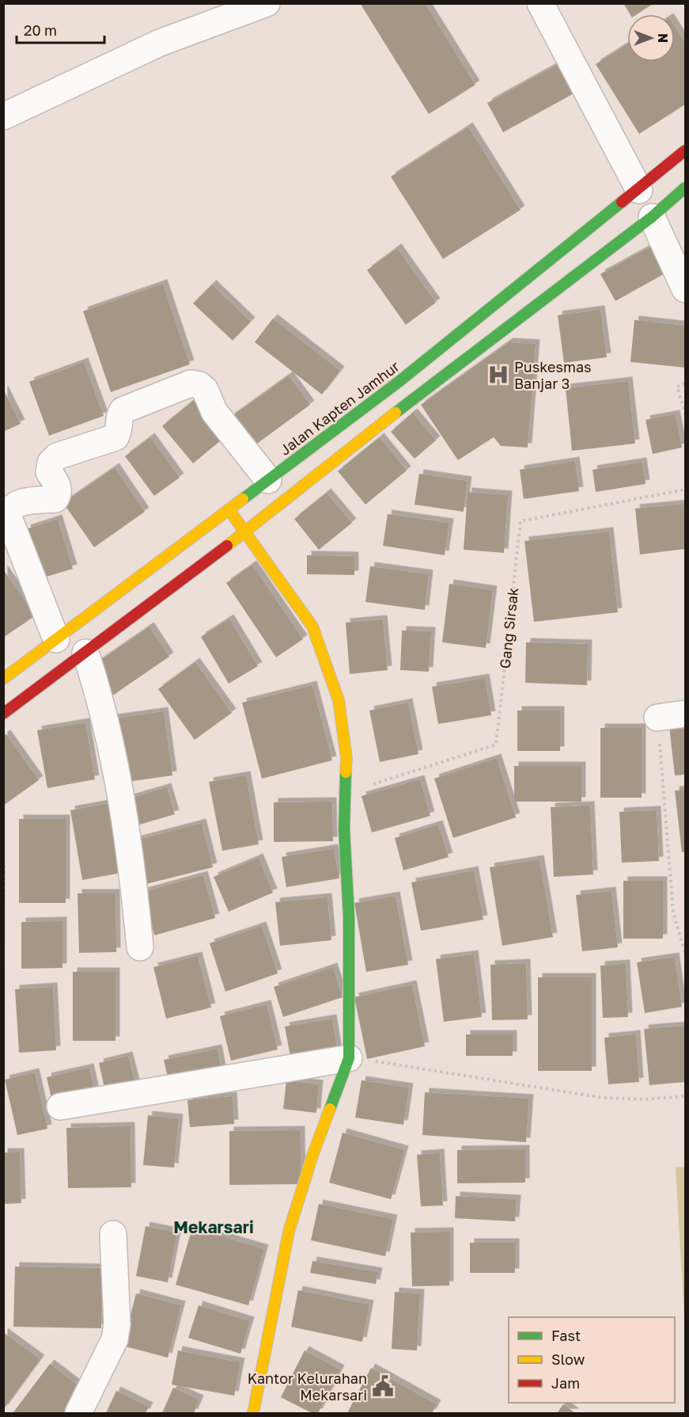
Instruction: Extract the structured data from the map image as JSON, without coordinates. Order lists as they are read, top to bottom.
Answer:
{
  "streets": {
    "street": ["Jalan Kapten Jamhur"],
    "path": ["Gang Sirsak"]
  },
  "districts": ["Mekarsari"],
  "places": {
    "hospital": ["Puskesmas Banjar 3"],
    "public building": ["Kantor Kelurahan Mekarsari"]
  },
  "legend": ["Fast", "Slow", "Jam"],
  "scale_bar": "20 m",
  "north": "right"
}
